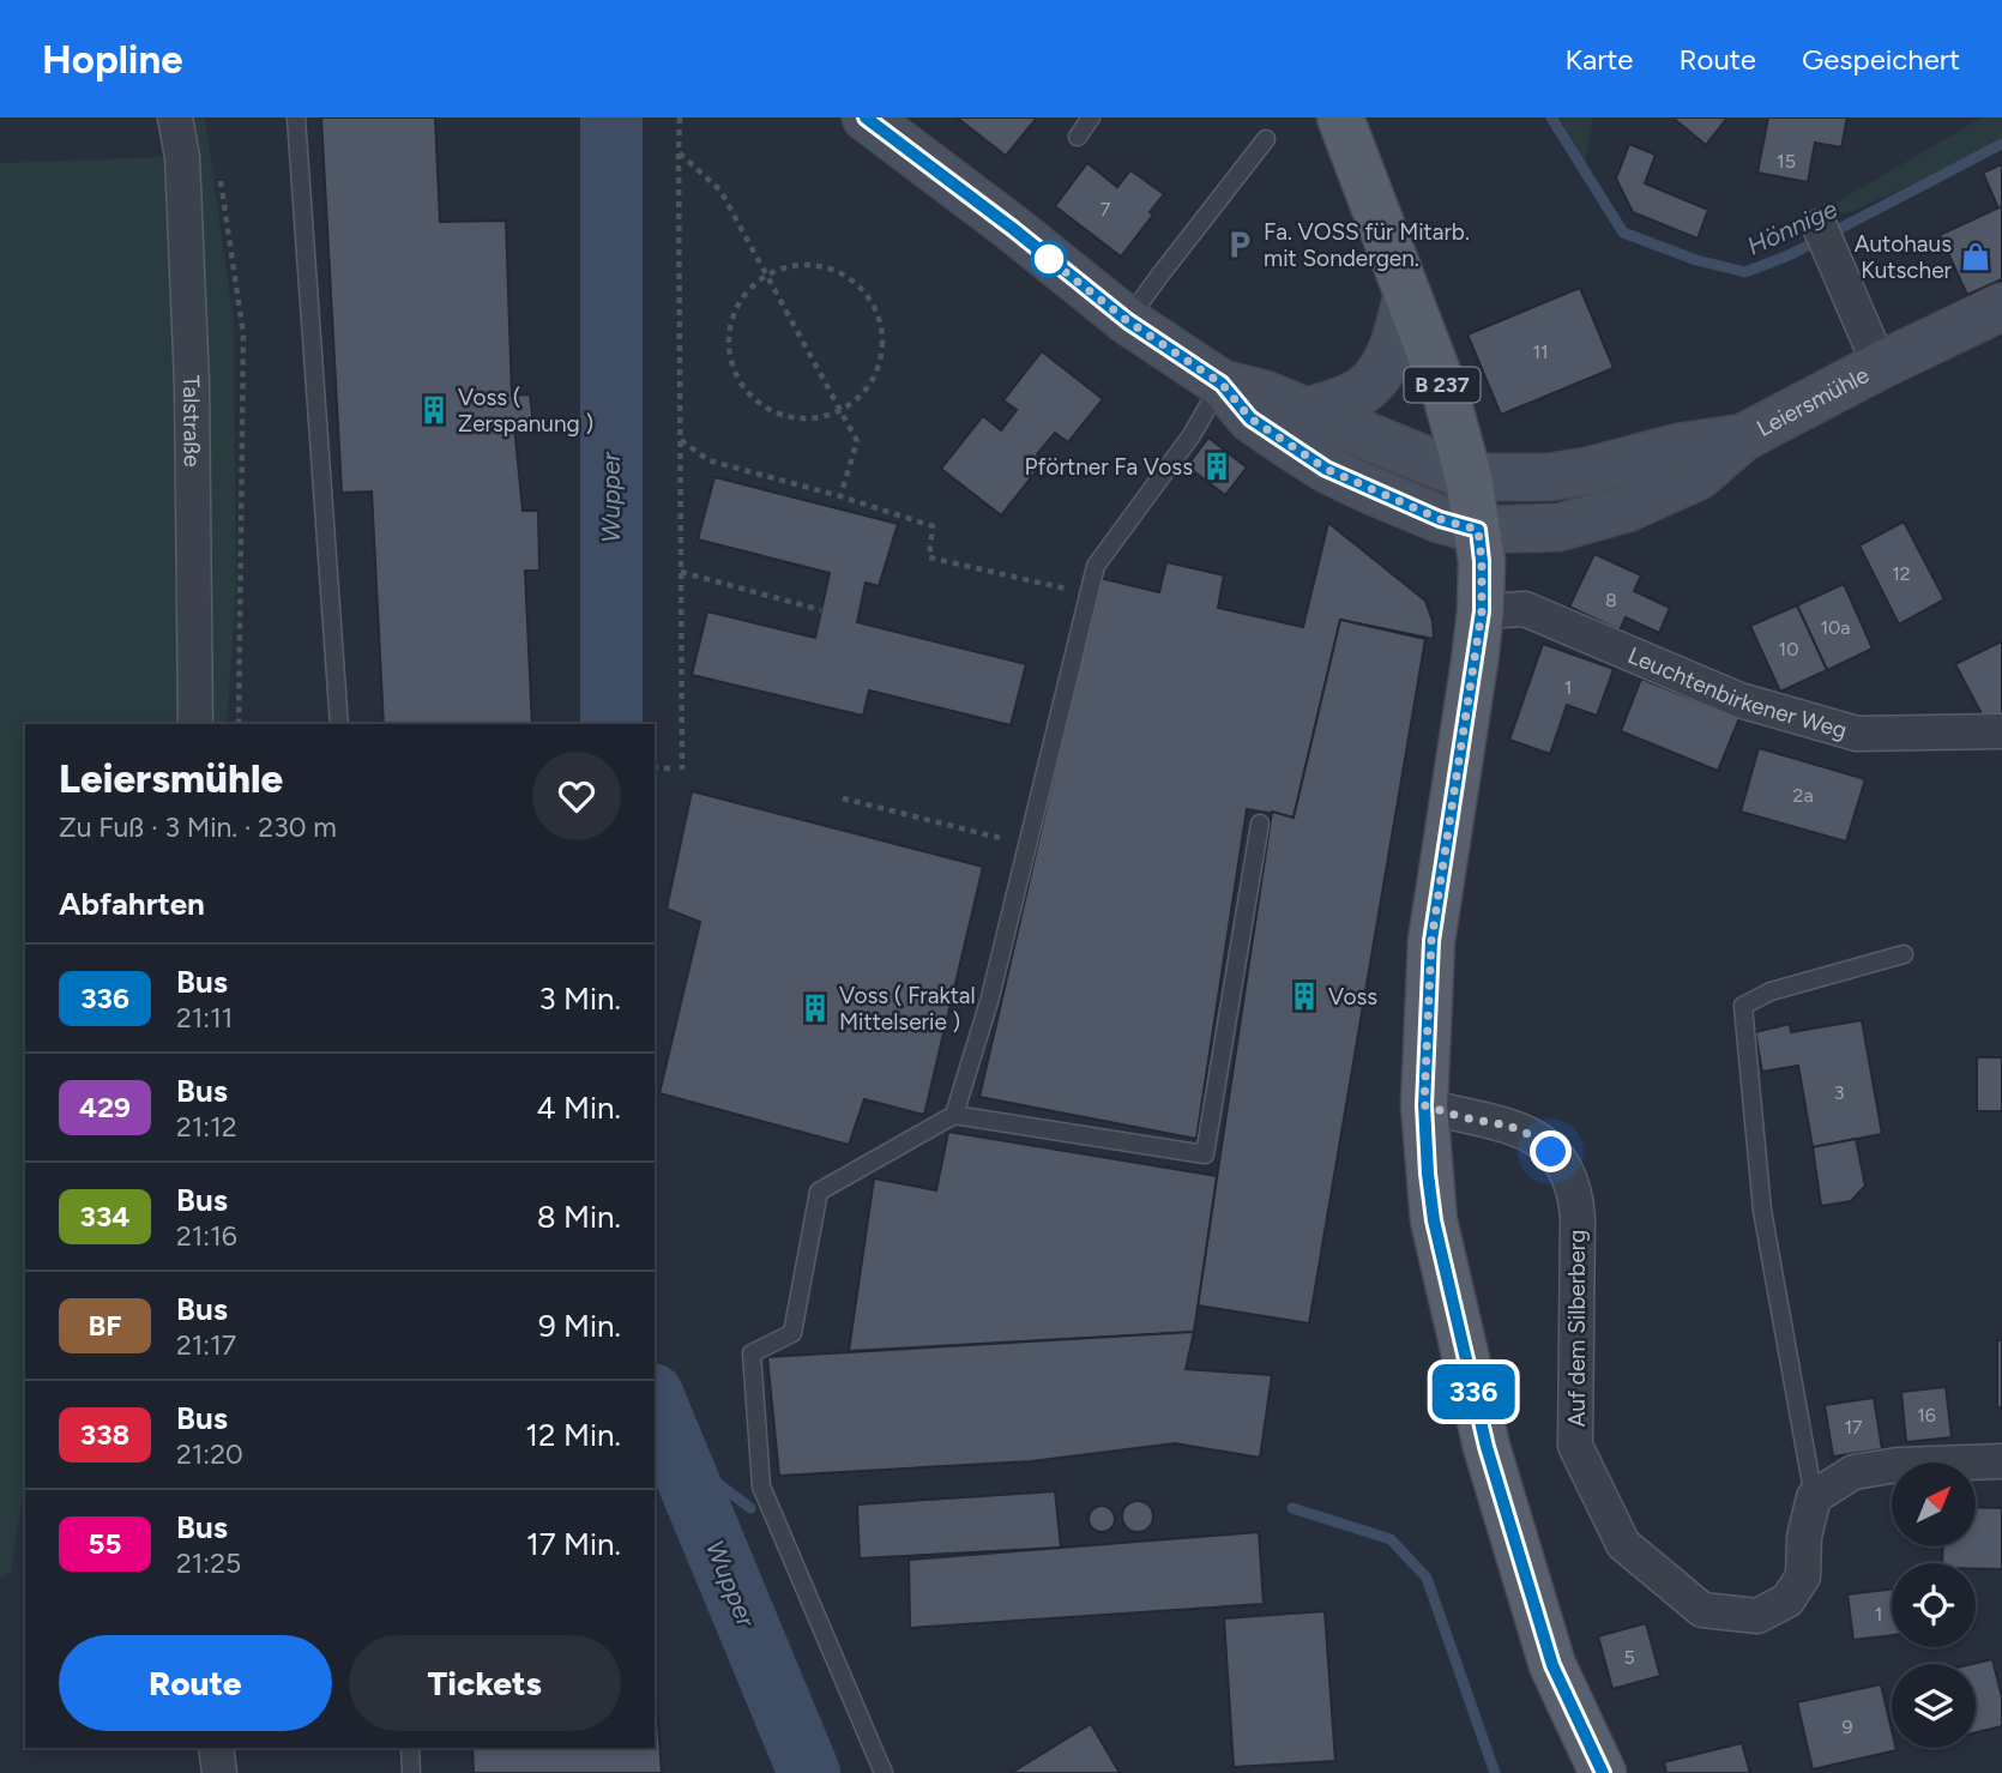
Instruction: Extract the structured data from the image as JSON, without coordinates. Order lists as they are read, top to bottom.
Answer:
{
  "streets": {
    "main road": ["B 237", "Leiersmühle"],
    "street": ["Talstraße", "Leuchtenbirkener Weg", "Auf dem Silberberg"]
  },
  "crossings": [
    ["B 237", "Leiersmühle"],
    ["B 237", "Leuchtenbirkener Weg"],
    ["B 237", "Auf dem Silberberg"]
  ],
  "water": ["Hönnige", "Wupper"],
  "places": {
    "parking": ["Fa. VOSS für Mitarb. mit Sondergen."],
    "shop": ["Autohaus Kutscher"],
    "building": [
      "Voss ( Zerspanung )",
      "Pförtner Fa Voss",
      "Voss",
      "Voss ( Fraktal Mittelserie )"
    ]
  },
  "lines": ["bus line 336"],
  "house_numbers": [
    "15",
    "7",
    "11",
    "12",
    "8",
    "10a",
    "10",
    "1",
    "2a",
    "3",
    "16",
    "17",
    "1",
    "5",
    "9"
  ],
  "north": "top right",
  "page": {
    "header": "Hopline",
    "nav": ["Karte", "Route", "Gespeichert"],
    "on_map": "336",
    "heading": [
      ["Leiersmühle", "Zu Fuß · 3 Min. · 230 m"],
      "Abfahrten"
    ],
    "list": [
      {
        "mark": "336",
        "name": "Bus",
        "note": "21:11",
        "value": "3 Min."
      },
      {
        "mark": "429",
        "name": "Bus",
        "note": "21:12",
        "value": "4 Min."
      },
      {
        "mark": "334",
        "name": "Bus",
        "note": "21:16",
        "value": "8 Min."
      },
      {
        "mark": "BF",
        "name": "Bus",
        "note": "21:17",
        "value": "9 Min."
      },
      {
        "mark": "338",
        "name": "Bus",
        "note": "21:20",
        "value": "12 Min."
      },
      {
        "mark": "55",
        "name": "Bus",
        "note": "21:25",
        "value": "17 Min."
      }
    ],
    "buttons": ["Route", "Tickets"]
  }
}
